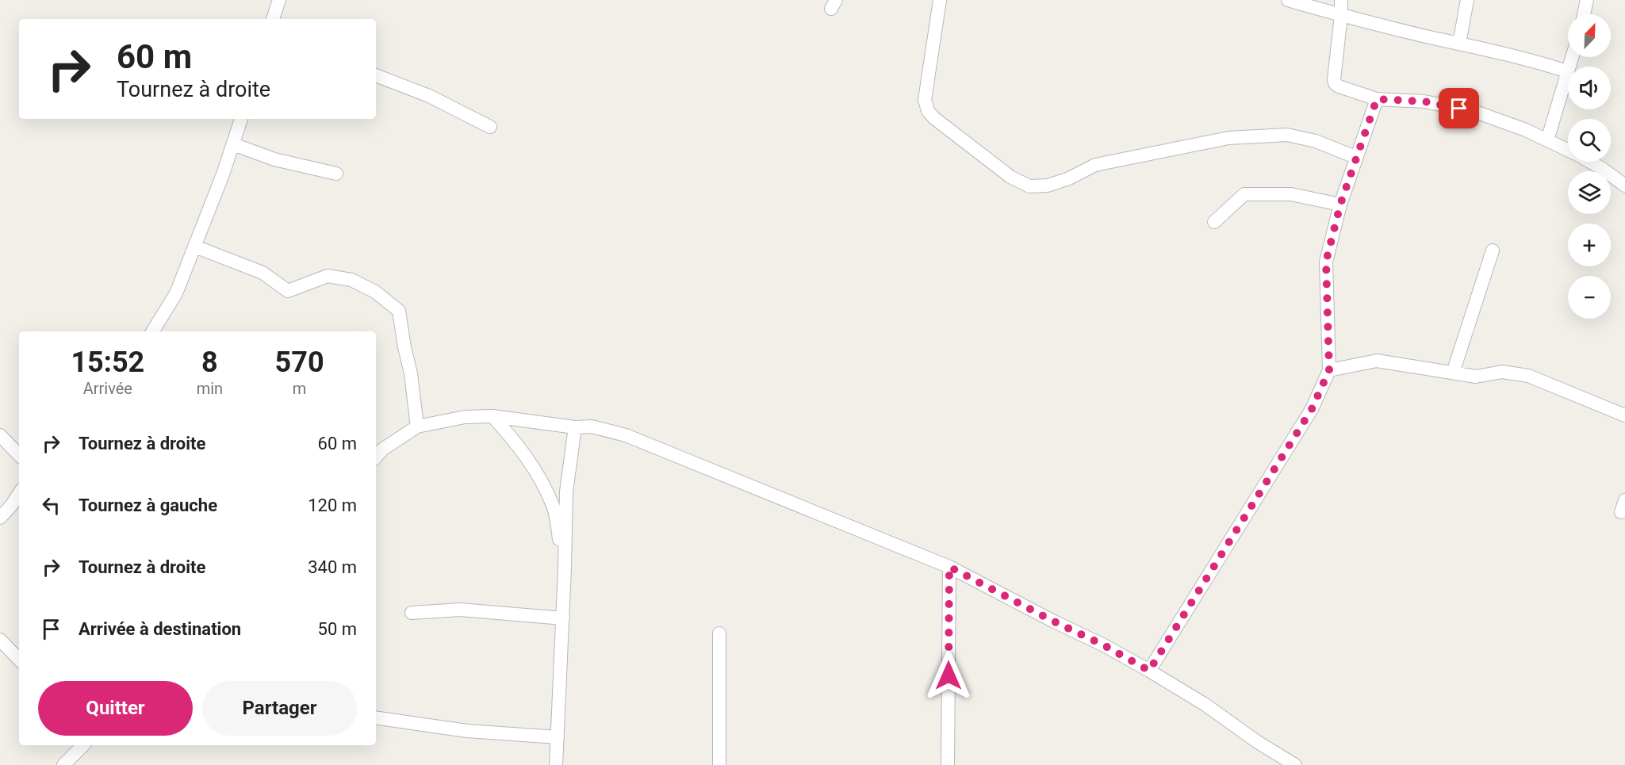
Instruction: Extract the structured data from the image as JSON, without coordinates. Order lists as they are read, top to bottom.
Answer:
{
  "north": "top right",
  "page": {
    "map_buttons": ["+", "−"],
    "turn": ["60 m", "Tournez à droite"],
    "eta": [
      "15:52",
      "Arrivée",
      "8",
      "min",
      "570",
      "m"
    ],
    "list": [
      {
        "name": "Tournez à droite",
        "value": "60 m"
      },
      {
        "name": "Tournez à gauche",
        "value": "120 m"
      },
      {
        "name": "Tournez à droite",
        "value": "340 m"
      },
      {
        "name": "Arrivée à destination",
        "value": "50 m"
      }
    ],
    "buttons": ["Quitter", "Partager"]
  }
}
